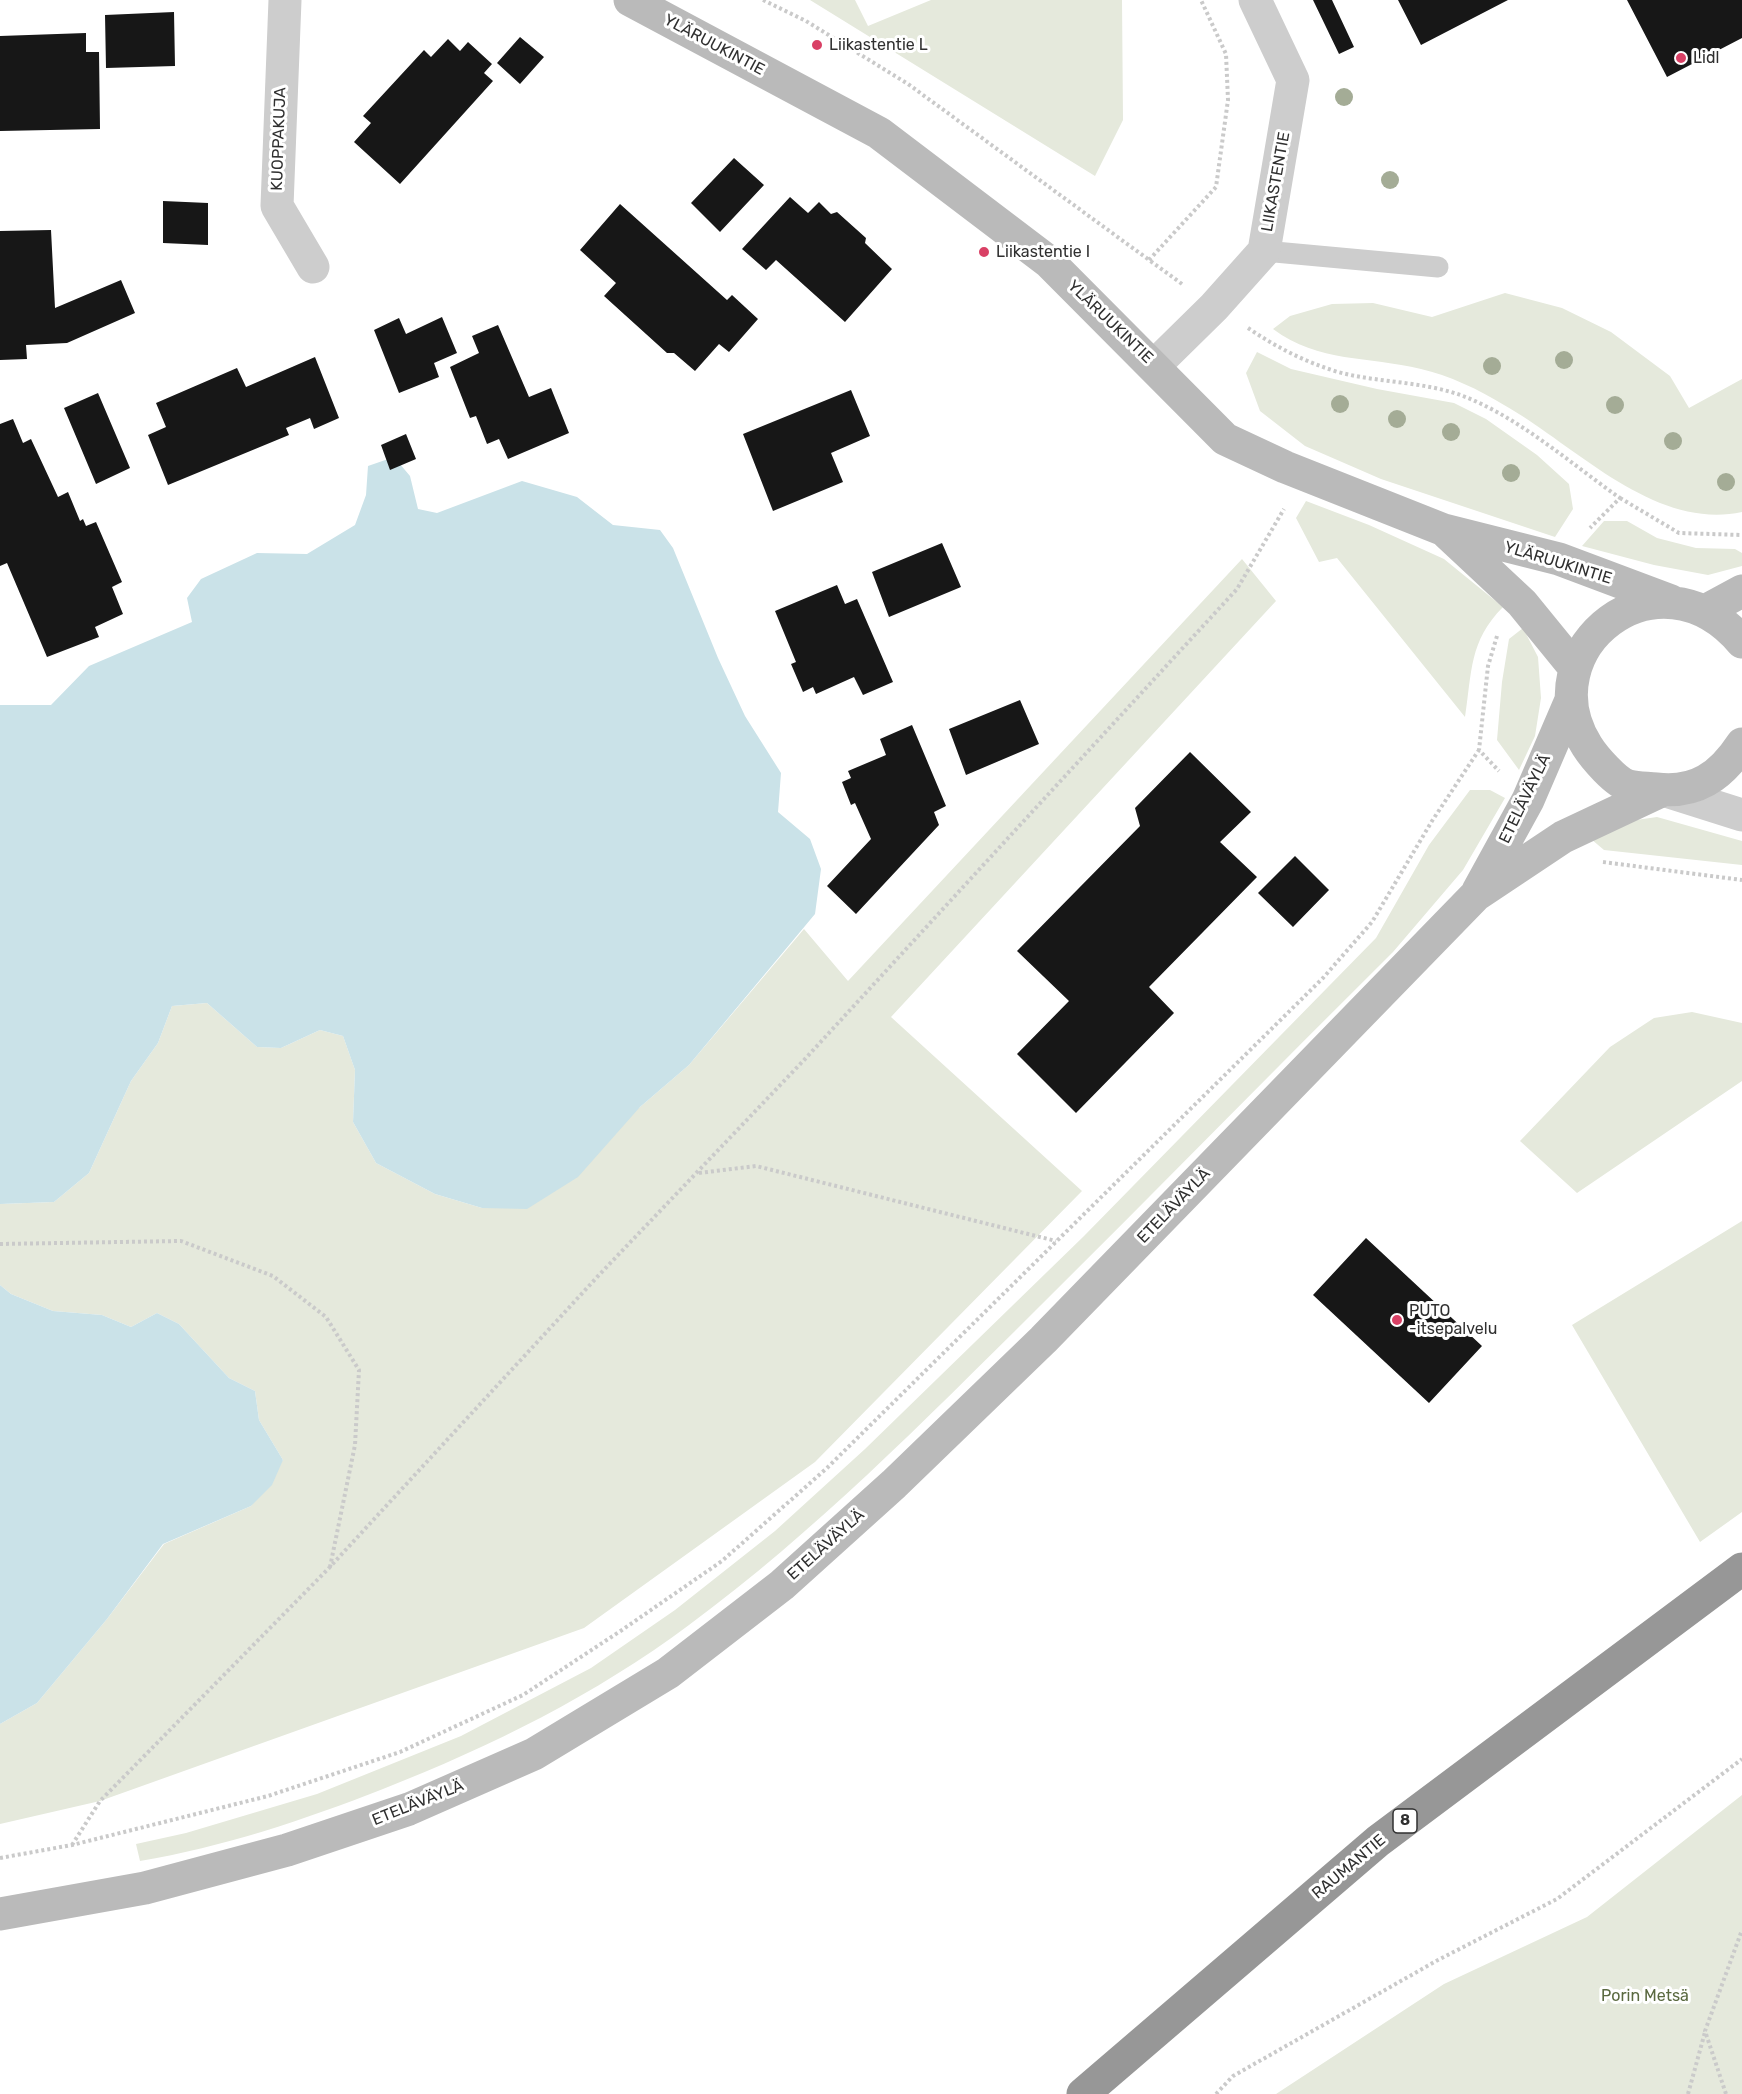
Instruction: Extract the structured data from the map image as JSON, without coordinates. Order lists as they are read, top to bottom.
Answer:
{
  "streets": {
    "highway": ["8", "RAUMANTIE"],
    "main road": ["YLÄRUUKINTIE", "ETELÄVÄYLÄ"],
    "street": ["KUOPPAKUJA", "LIIKASTENTIE"]
  },
  "crossings": [
    ["YLÄRUUKINTIE", "LIIKASTENTIE"]
  ],
  "parks": ["Porin Metsä"],
  "places": [
    "Liikastentie L",
    "Lidl",
    "Liikastentie I",
    "PUTO -itsepalvelu"
  ]
}
